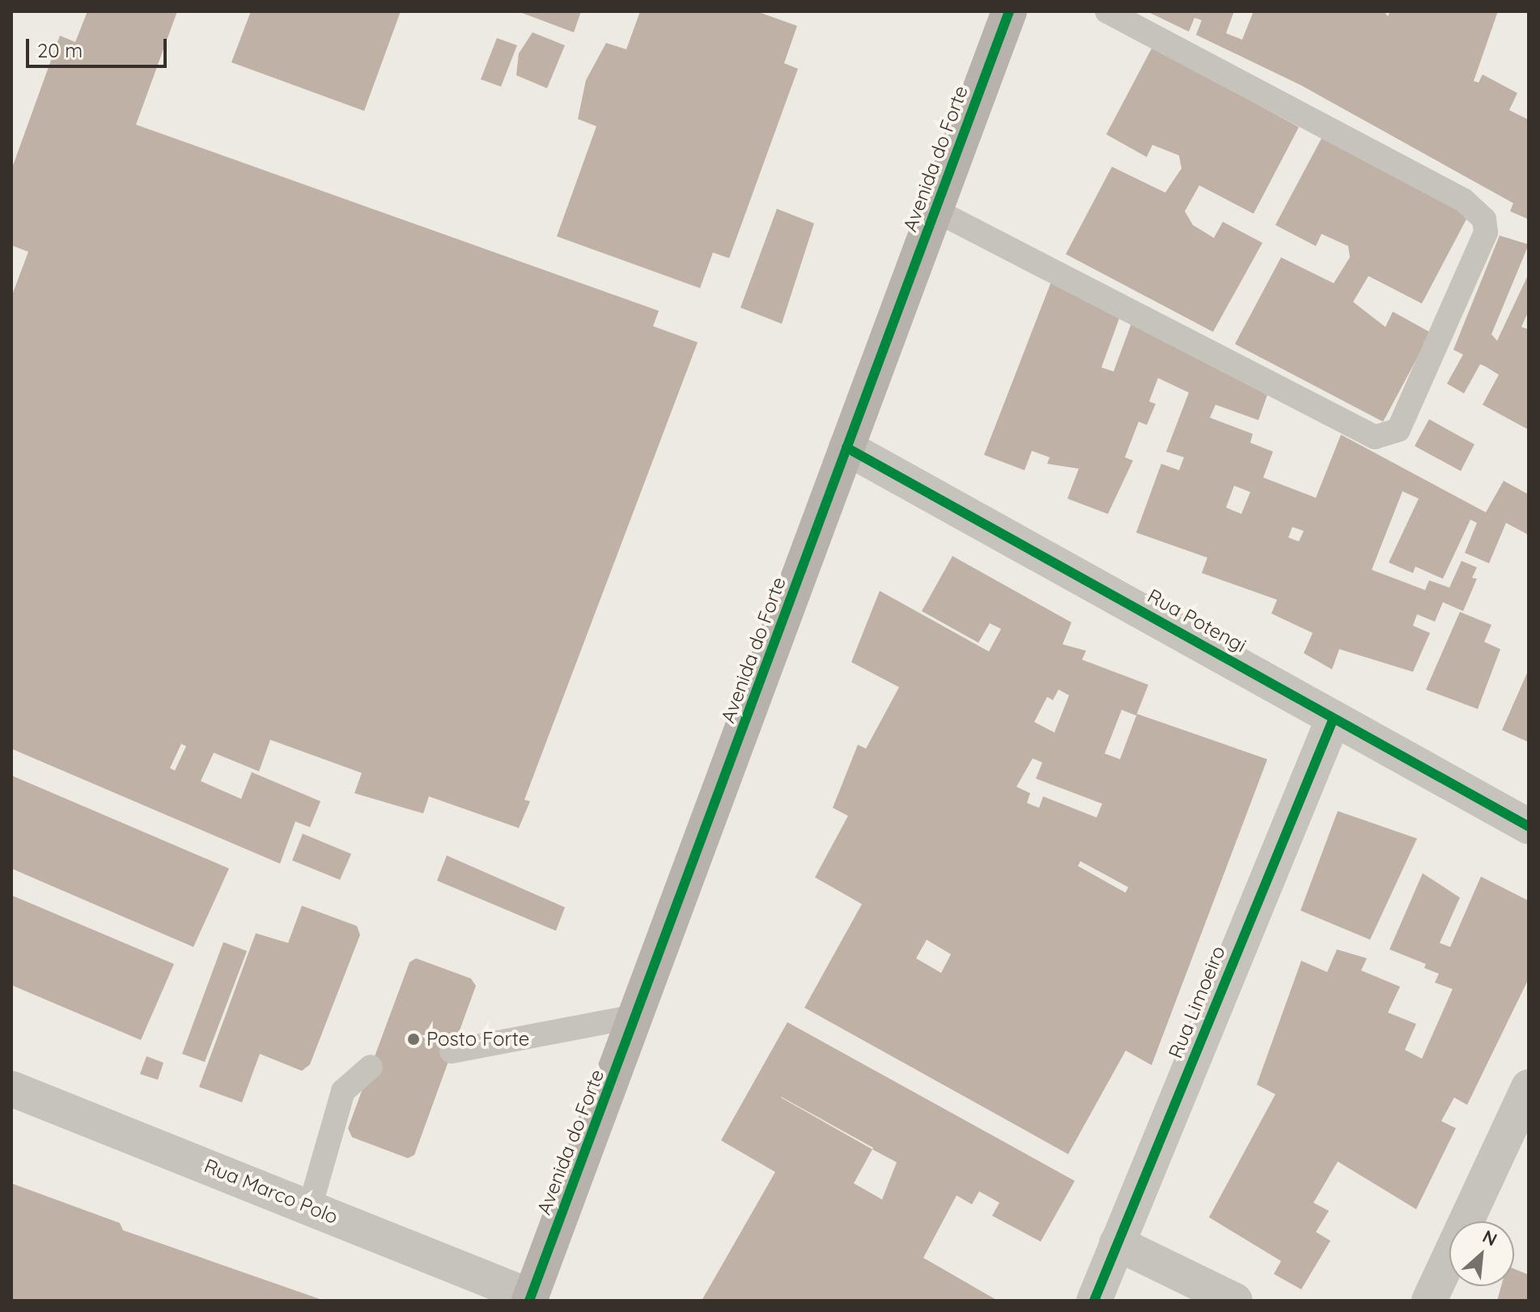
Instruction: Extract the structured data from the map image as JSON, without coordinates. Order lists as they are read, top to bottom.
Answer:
{
  "streets": {
    "main road": ["Avenida do Forte"],
    "street": ["Rua Potengi", "Rua Limoeiro", "Rua Marco Polo"]
  },
  "crossings": [
    ["Avenida do Forte", "Rua Potengi"],
    ["Avenida do Forte", "Rua Marco Polo"],
    ["Rua Potengi", "Rua Limoeiro"]
  ],
  "places": ["Posto Forte"],
  "scale_bar": "20 m",
  "north": "top right"
}
